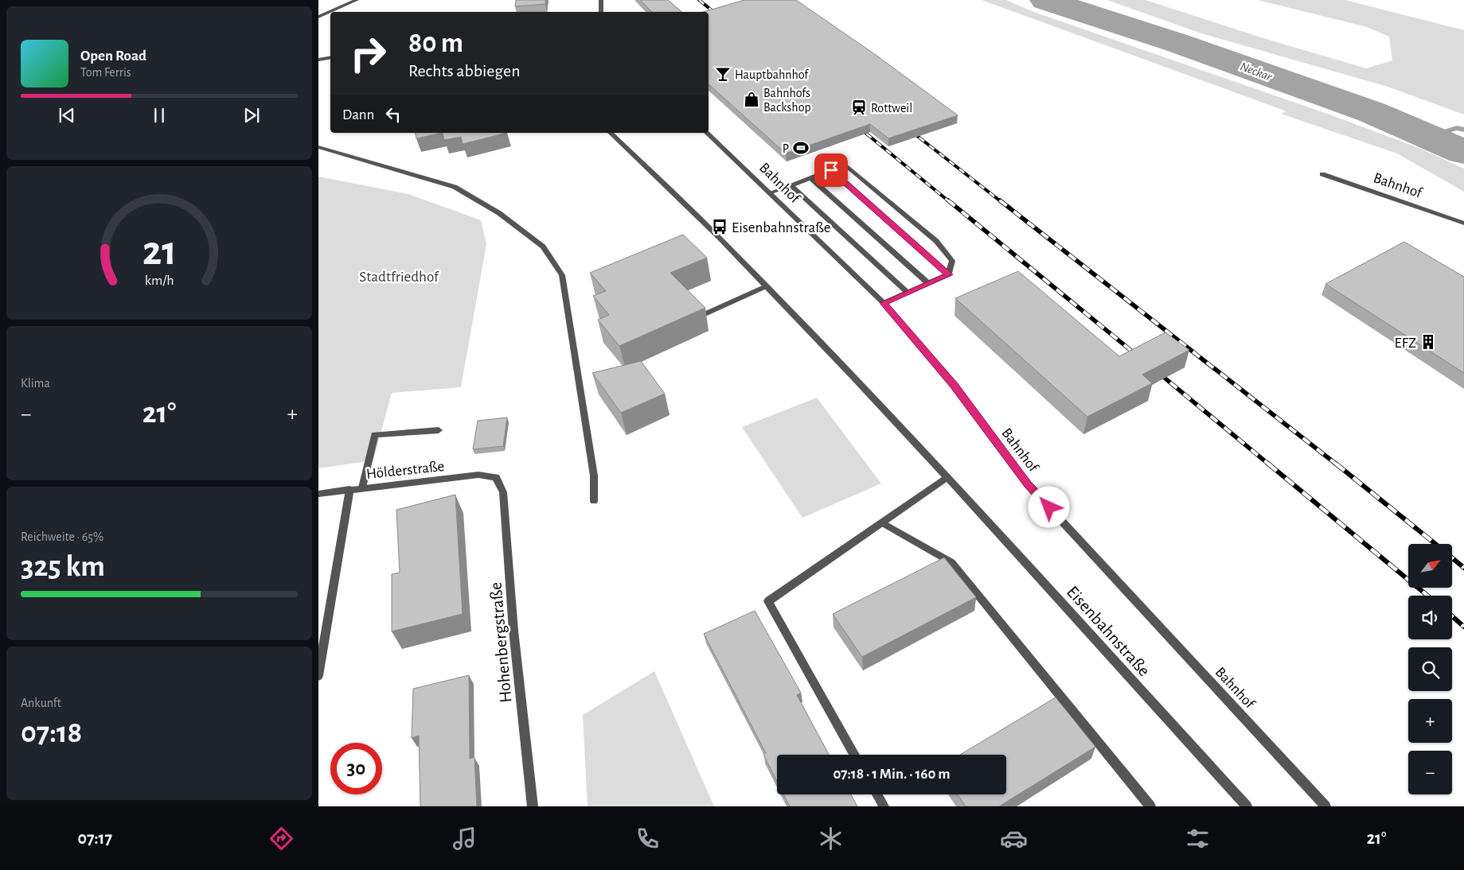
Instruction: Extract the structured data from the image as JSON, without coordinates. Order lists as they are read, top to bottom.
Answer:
{
  "streets": {
    "street": [
      "Bahnhof",
      "Hölderstraße",
      "Eisenbahnstraße",
      "Hohenbergstraße"
    ]
  },
  "crossings": [
    ["Hölderstraße", "Hohenbergstraße"]
  ],
  "water": ["Neckar"],
  "parks": ["Stadtfriedhof"],
  "places": {
    "bar": ["Hauptbahnhof"],
    "shop": ["Bahnhofs Backshop"],
    "station": ["Rottweil"],
    "sports": ["P"],
    "bus stop": ["Eisenbahnstraße"],
    "building": ["EFZ"]
  },
  "north": "top right",
  "page": {
    "turn": ["80 m", "Rechts abbiegen"],
    "song": ["Open Road", "Tom Ferris"],
    "then": "Dann",
    "tile": [
      "Klima",
      ["Reichweite · 65%", "325 km"],
      ["Ankunft", "07:18"]
    ],
    "heat": ["−", "21°", "+"],
    "map_buttons": ["+", "−"],
    "limit": "30",
    "trip": "07:18 · 1 Min. · 160 m",
    "tabs": ["07:17", "21°"],
    "gauge": ["21", "km/h"]
  }
}
